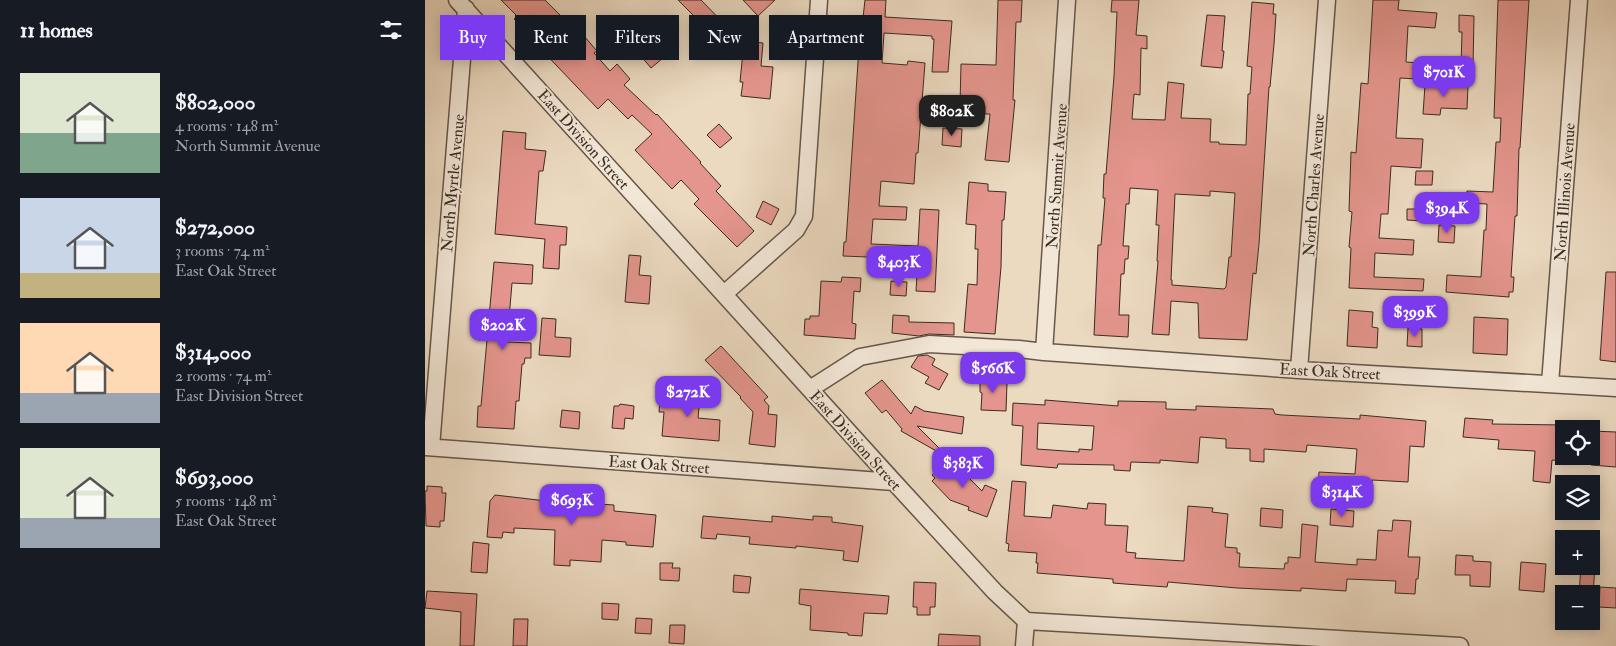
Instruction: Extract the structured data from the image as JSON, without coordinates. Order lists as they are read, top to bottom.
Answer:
{
  "streets": {
    "street": [
      "East Division Street",
      "North Summit Avenue",
      "North Myrtle Avenue",
      "North Charles Avenue",
      "North Illinois Avenue",
      "East Oak Street"
    ]
  },
  "crossings": [
    ["East Division Street", "North Myrtle Avenue"],
    ["East Division Street", "East Oak Street"],
    ["North Summit Avenue", "East Oak Street"],
    ["North Myrtle Avenue", "East Oak Street"],
    ["North Charles Avenue", "East Oak Street"],
    ["North Illinois Avenue", "East Oak Street"]
  ],
  "page": {
    "heading": "11 homes",
    "chip": [
      "Buy",
      "Rent",
      "Filters",
      "New",
      "Apartment"
    ],
    "price": [
      "$701K",
      "$802K",
      "$394K",
      "$403K",
      "$399K",
      "$202K",
      "$566K",
      "$272K",
      "$383K",
      "$314K",
      "$693K"
    ],
    "list": [
      {
        "name": "$802,000",
        "note": "4 rooms · 148 m² · North Summit Avenue"
      },
      {
        "name": "$272,000",
        "note": "3 rooms · 74 m² · East Oak Street"
      },
      {
        "name": "$314,000",
        "note": "2 rooms · 74 m² · East Division Street"
      },
      {
        "name": "$693,000",
        "note": "5 rooms · 148 m² · East Oak Street"
      }
    ],
    "map_buttons": ["+", "−"]
  }
}
